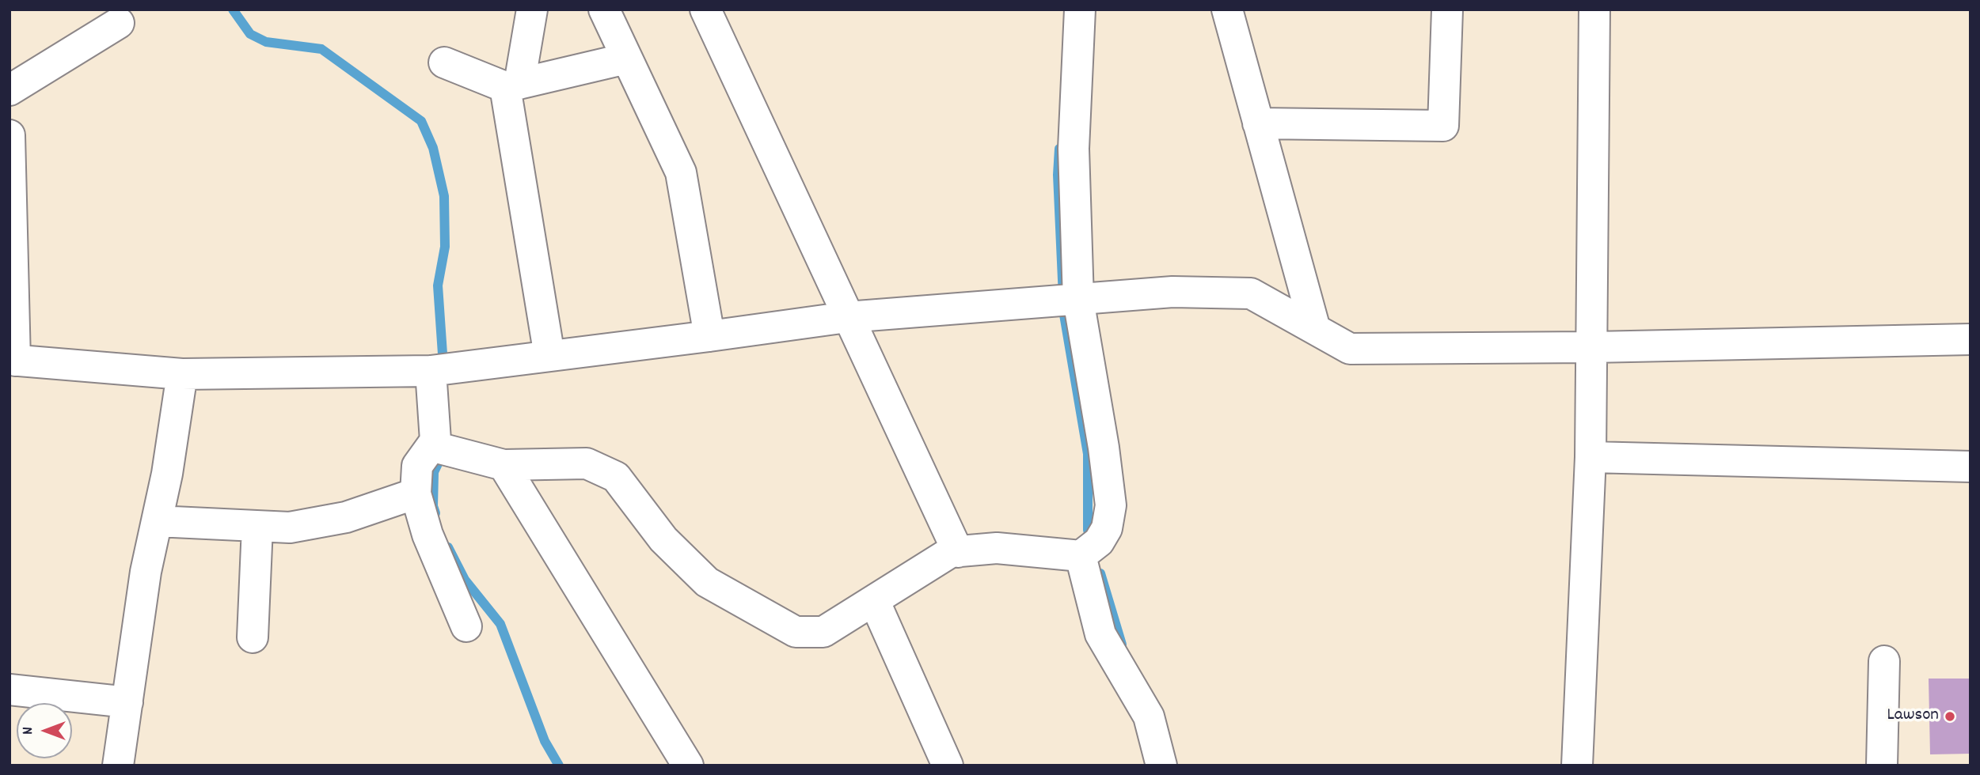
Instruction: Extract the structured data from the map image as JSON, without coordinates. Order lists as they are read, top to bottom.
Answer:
{
  "places": ["Lawson"],
  "north": "left"
}
